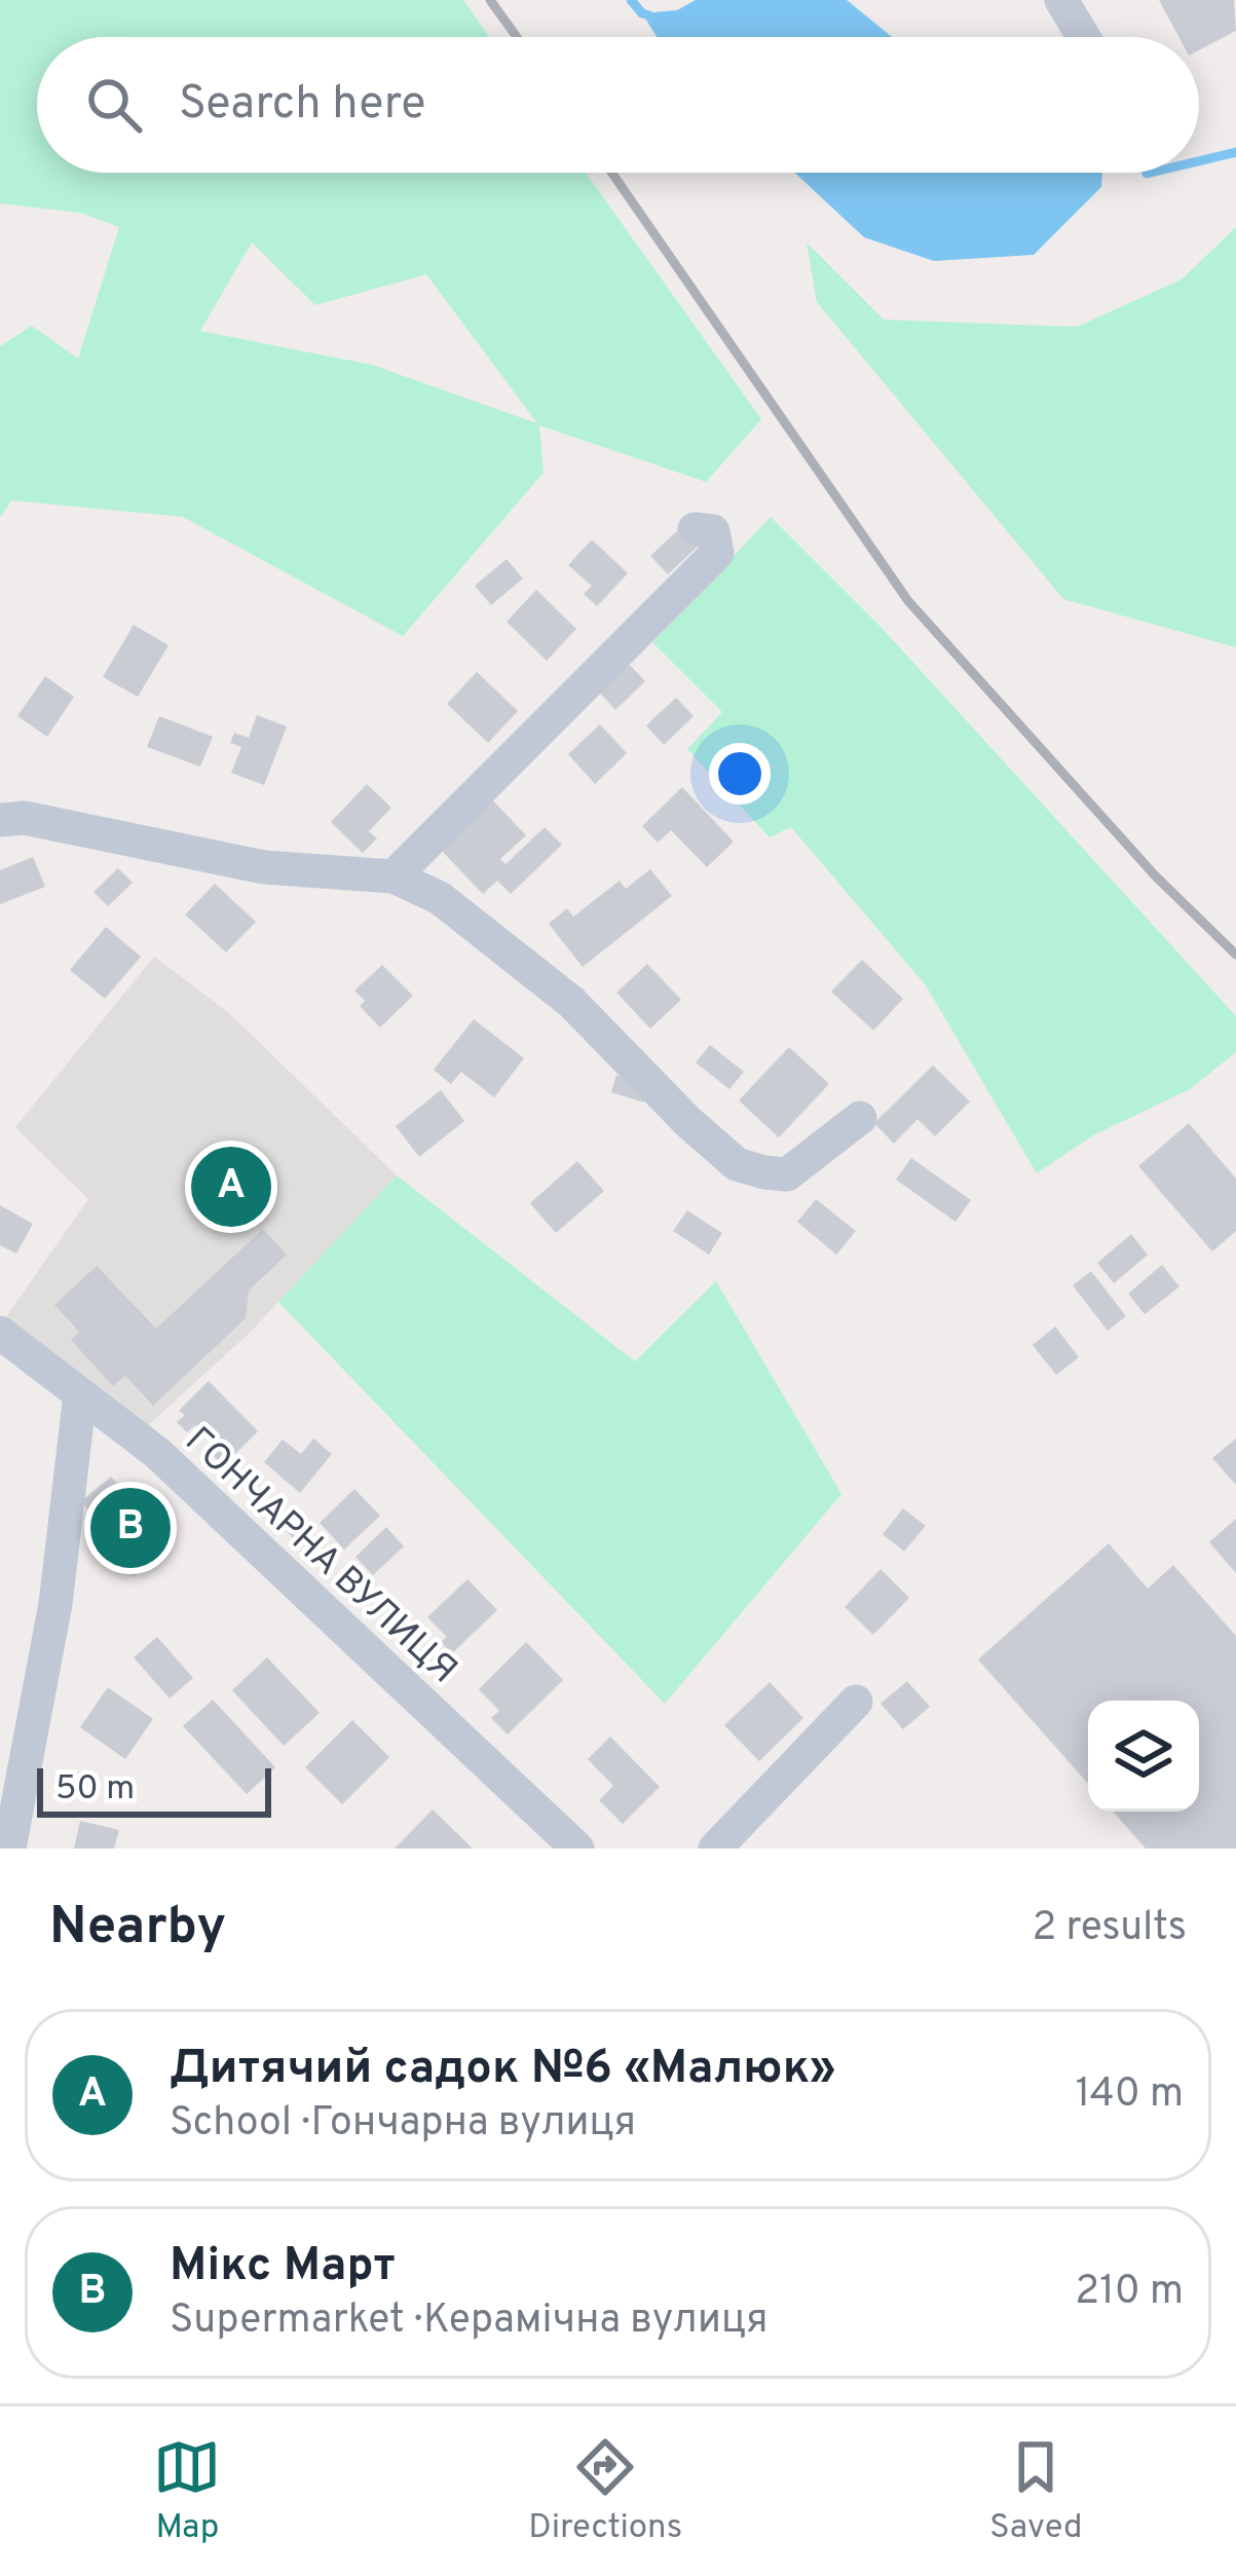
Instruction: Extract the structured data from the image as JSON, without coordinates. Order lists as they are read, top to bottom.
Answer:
{
  "streets": {
    "street": ["ГОНЧАРНА ВУЛИЦЯ"]
  },
  "scale_bar": "50 m",
  "page": {
    "search": "Search here",
    "pins": ["A", "B"],
    "scale": "50 m",
    "heading": ["Nearby", "2 results"],
    "list": [
      {
        "mark": "A",
        "name": "Дитячий садок №6 «Малюк»",
        "note": "School · Гончарна вулиця",
        "value": "140 m"
      },
      {
        "mark": "B",
        "name": "Мікс Март",
        "note": "Supermarket · Керамічна вулиця",
        "value": "210 m"
      }
    ],
    "nav": ["Map", "Directions", "Saved"]
  }
}
